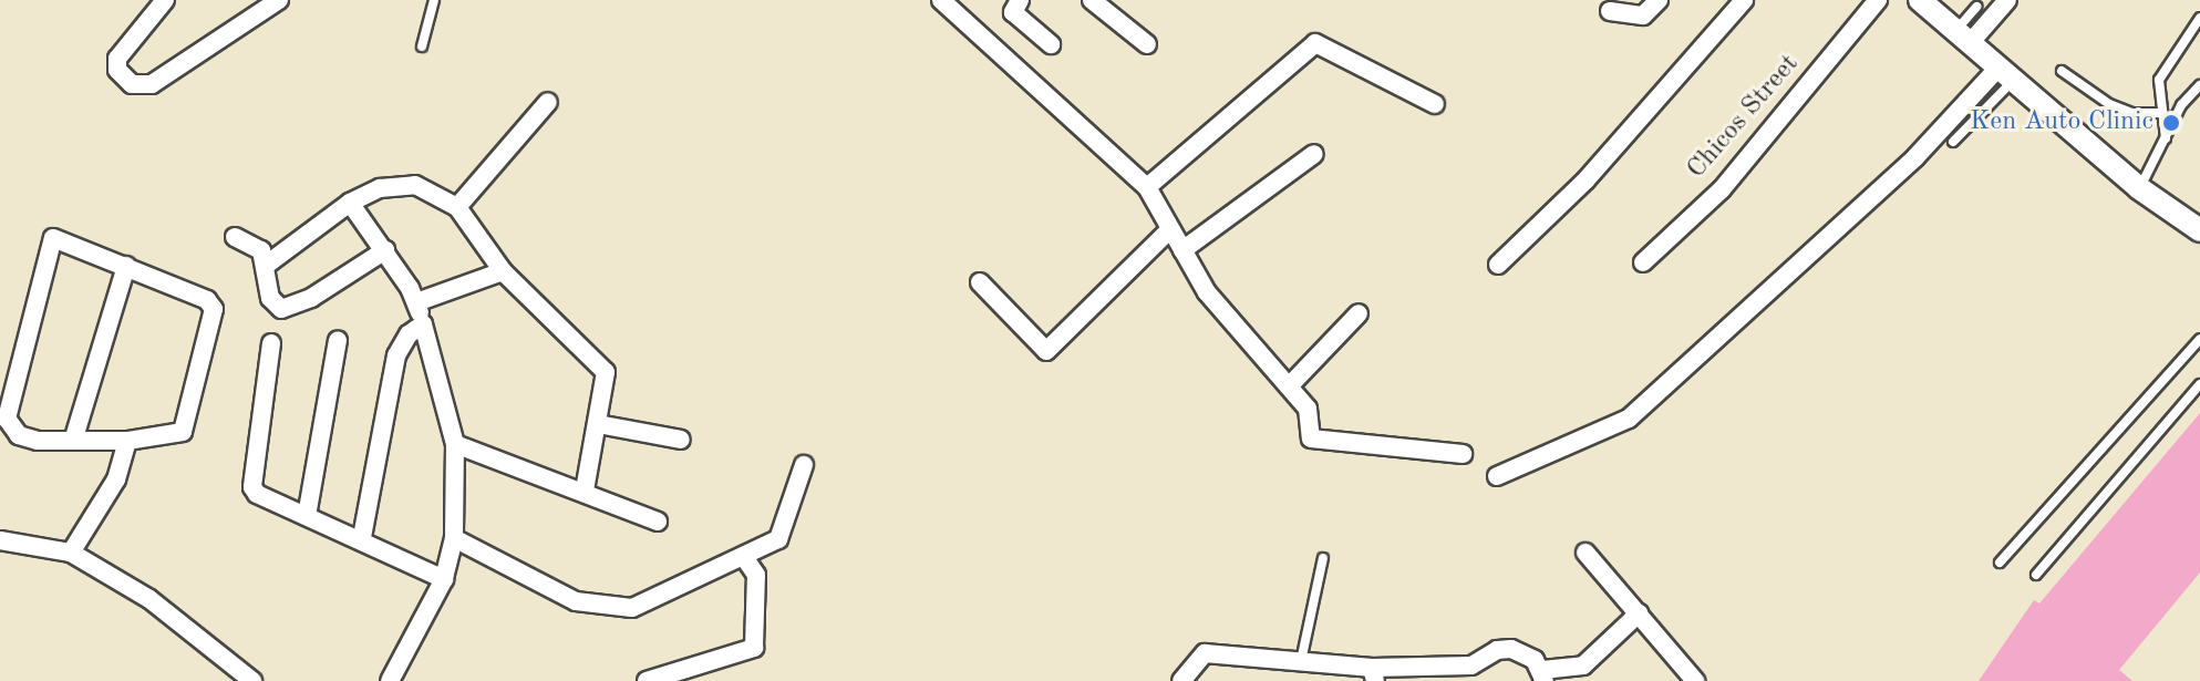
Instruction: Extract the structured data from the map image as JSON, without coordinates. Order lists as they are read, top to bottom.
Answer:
{
  "streets": {
    "street": ["Chicos Street"]
  },
  "places": ["Ken Auto Clinic"]
}
